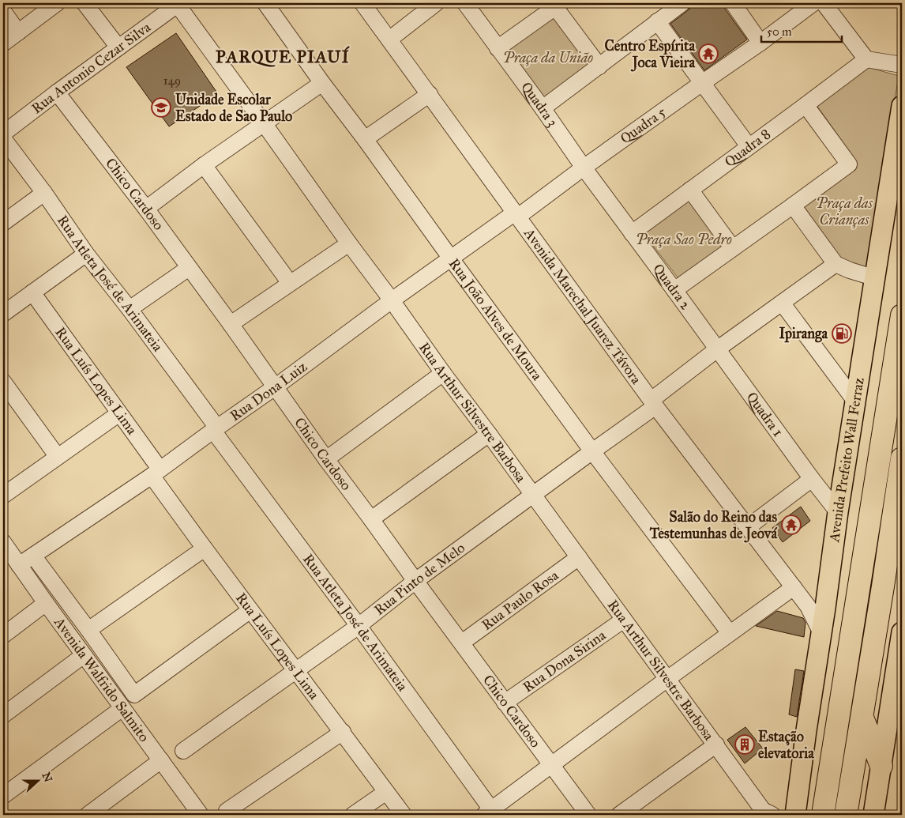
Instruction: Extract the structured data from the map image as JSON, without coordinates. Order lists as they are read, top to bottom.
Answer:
{
  "streets": {
    "main road": ["Avenida Prefeito Wall Ferraz"],
    "street": [
      "Rua Antonio Cezar Silva",
      "Quadra 3",
      "Quadra 5",
      "Quadra 8",
      "Chico Cardoso",
      "Rua Atleta José de Arimateia",
      "Quadra 2",
      "Avenida Marechal Juarez Távora",
      "Rua João Alves de Moura",
      "Rua Luís Lopes Lima",
      "Rua Dona Luiz",
      "Rua Arthur Silvestre Barbosa",
      "Quadra 1",
      "Rua Pinto de Melo",
      "Rua Paulo Rosa",
      "Rua Dona Sirina",
      "Avenida Walfrido Salmito"
    ]
  },
  "crossings": [
    ["Rua Antonio Cezar Silva", "Chico Cardoso"],
    ["Rua Antonio Cezar Silva", "Rua Arthur Silvestre Barbosa"],
    ["Quadra 3", "Quadra 5"],
    ["Quadra 3", "Quadra 2"],
    ["Quadra 3", "Rua Dona Luiz"],
    ["Quadra 5", "Quadra 2"],
    ["Quadra 5", "Rua Dona Luiz"],
    ["Quadra 8", "Quadra 2"],
    ["Chico Cardoso", "Rua Dona Luiz"],
    ["Chico Cardoso", "Rua Pinto de Melo"],
    ["Chico Cardoso", "Rua Paulo Rosa"],
    ["Chico Cardoso", "Rua Dona Sirina"],
    ["Rua Atleta José de Arimateia", "Rua Dona Luiz"],
    ["Rua Atleta José de Arimateia", "Rua Pinto de Melo"],
    ["Quadra 2", "Rua Dona Luiz"],
    ["Quadra 2", "Quadra 1"],
    ["Quadra 2", "Rua Pinto de Melo"],
    ["Avenida Marechal Juarez Távora", "Rua Dona Luiz"],
    ["Avenida Marechal Juarez Távora", "Avenida Prefeito Wall Ferraz"],
    ["Avenida Marechal Juarez Távora", "Rua Pinto de Melo"],
    ["Rua João Alves de Moura", "Rua Dona Luiz"],
    ["Rua João Alves de Moura", "Rua Pinto de Melo"],
    ["Rua Luís Lopes Lima", "Rua Dona Luiz"],
    ["Rua Luís Lopes Lima", "Rua Pinto de Melo"],
    ["Rua Dona Luiz", "Rua Arthur Silvestre Barbosa"],
    ["Rua Dona Luiz", "Avenida Walfrido Salmito"],
    ["Rua Arthur Silvestre Barbosa", "Rua Pinto de Melo"],
    ["Rua Arthur Silvestre Barbosa", "Rua Paulo Rosa"],
    ["Rua Arthur Silvestre Barbosa", "Rua Dona Sirina"],
    ["Quadra 1", "Avenida Prefeito Wall Ferraz"],
    ["Quadra 1", "Rua Pinto de Melo"]
  ],
  "districts": ["PARQUE PIAUÍ"],
  "parks": ["Praça da União", "Praça das Crianças", "Praça Sao Pedro"],
  "places": {
    "temple": ["Centro Espírita Joca Vieira", "Salão do Reino das Testemunhas de Jeová"],
    "school or university": ["Unidade Escolar Estado de Sao Paulo"],
    "fuel station": ["Ipiranga"],
    "building": ["Estação elevatoria"]
  },
  "house_numbers": ["149"],
  "scale_bar": "50 m",
  "north": "right"
}
